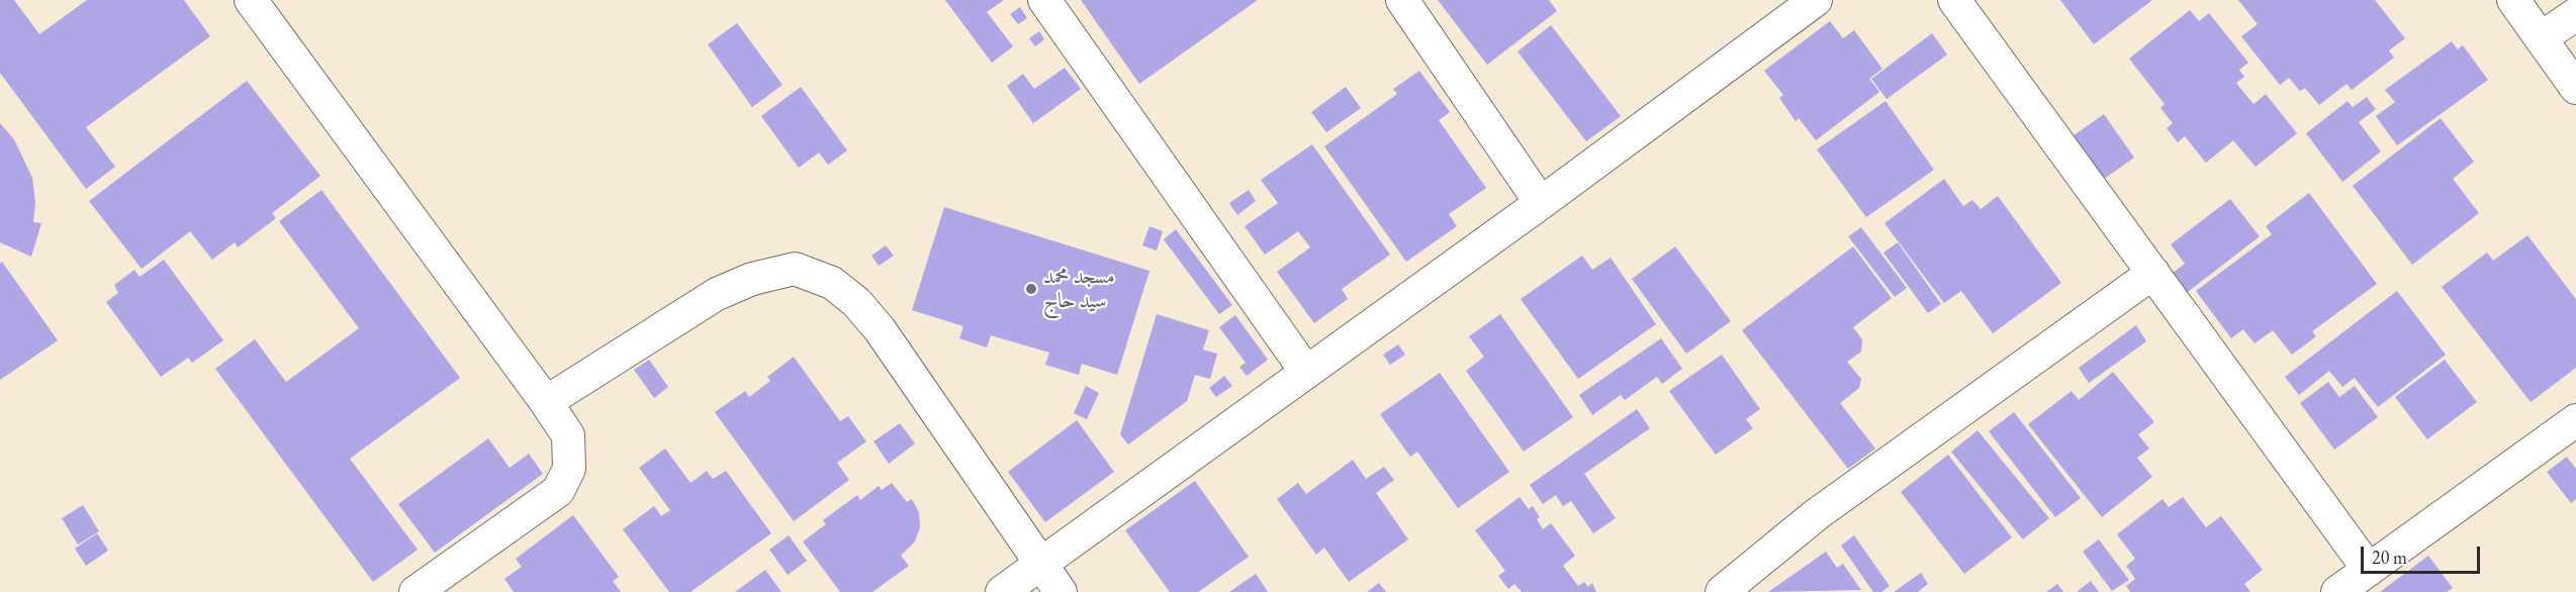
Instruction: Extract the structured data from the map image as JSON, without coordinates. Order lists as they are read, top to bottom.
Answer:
{
  "places": ["مسجد محمد سيد حاج"],
  "scale_bar": "20 m"
}
